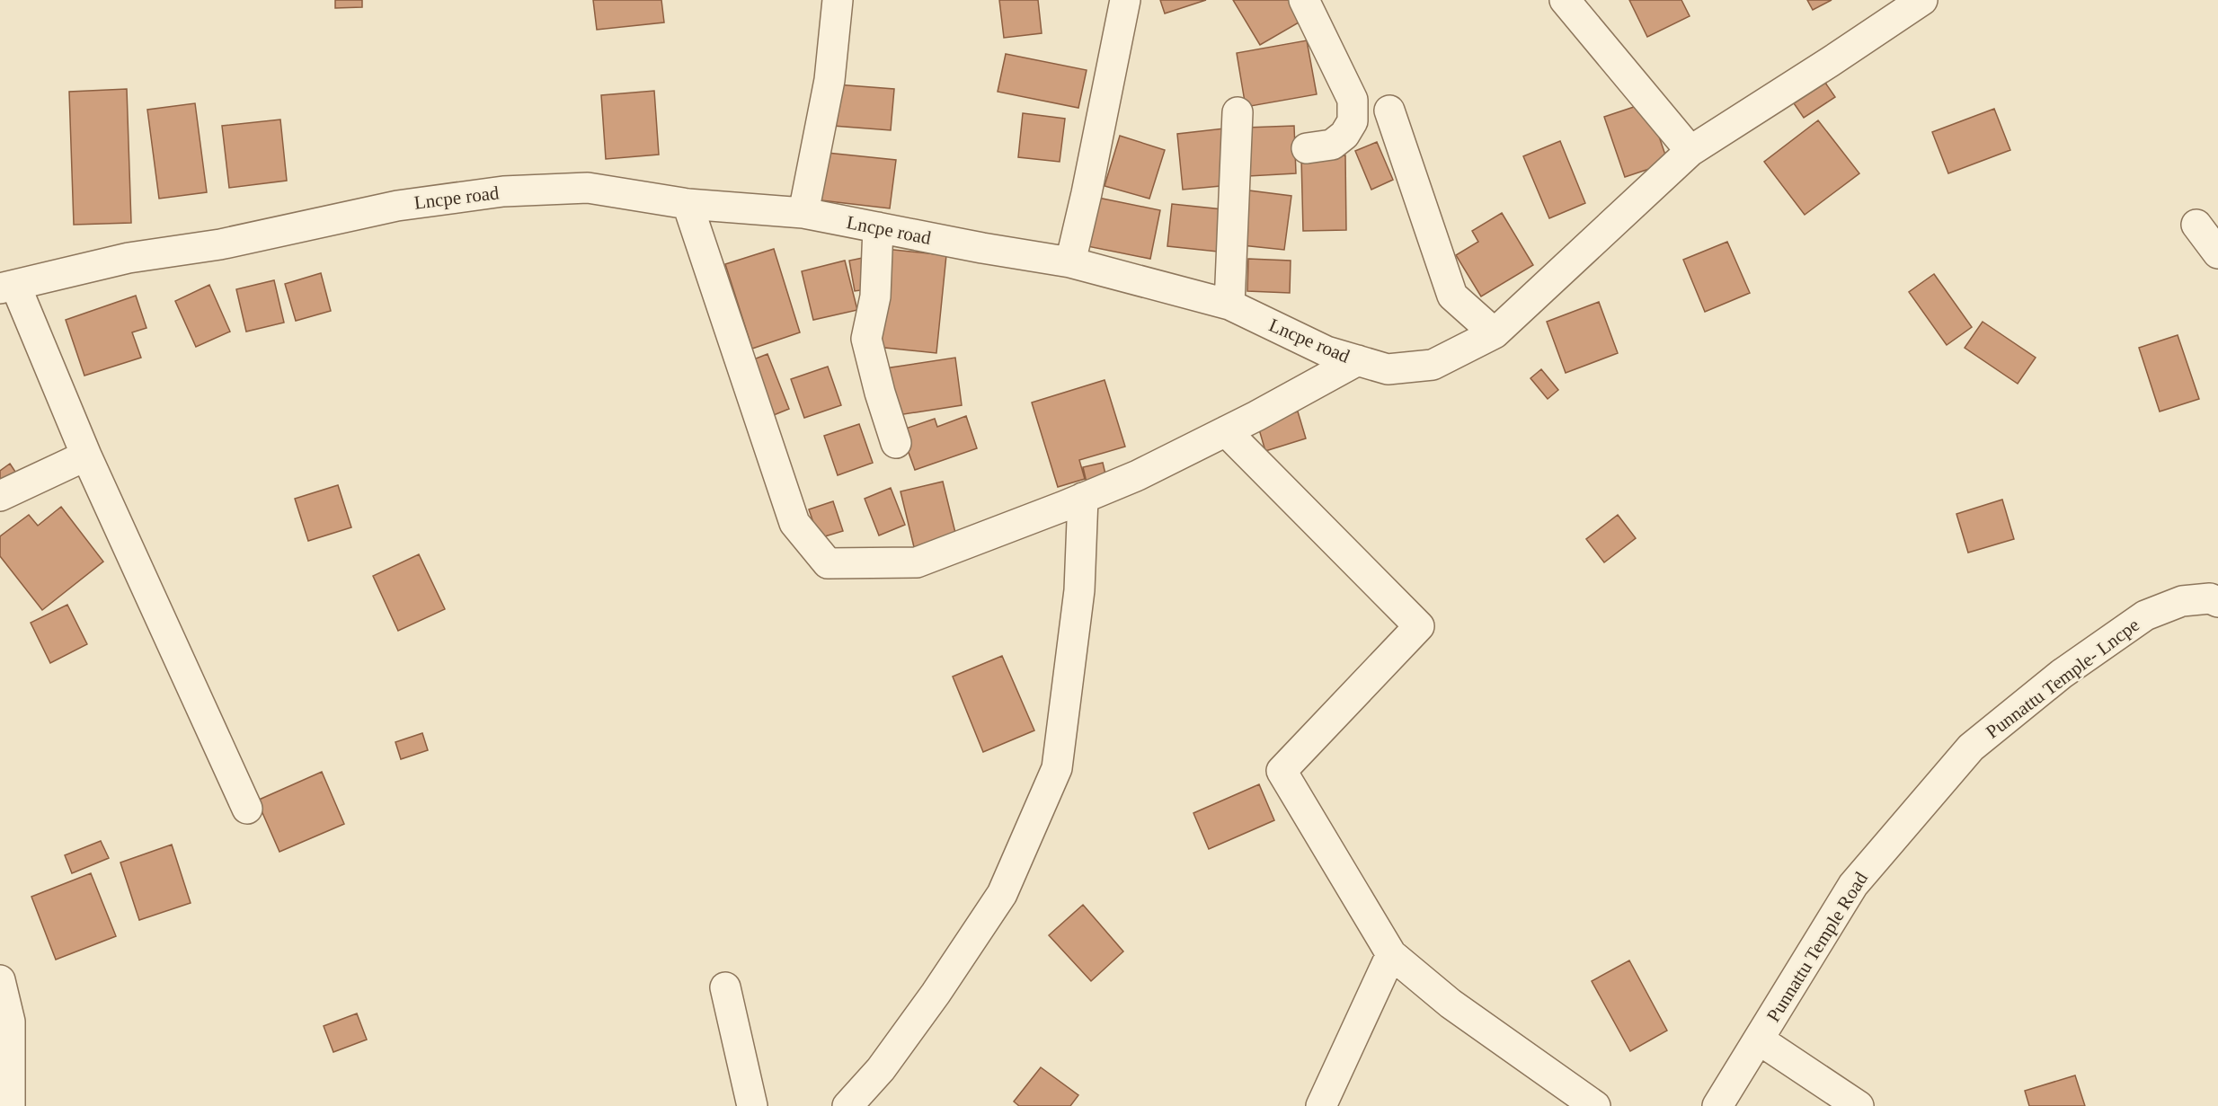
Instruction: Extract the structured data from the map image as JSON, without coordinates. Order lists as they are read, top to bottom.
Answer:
{
  "streets": {
    "street": ["Lncpe road", "Punnattu Temple- Lncpe", "Punnattu Temple Road"]
  },
  "crossings": [
    ["Punnattu Temple- Lncpe", "Punnattu Temple Road"]
  ]
}
